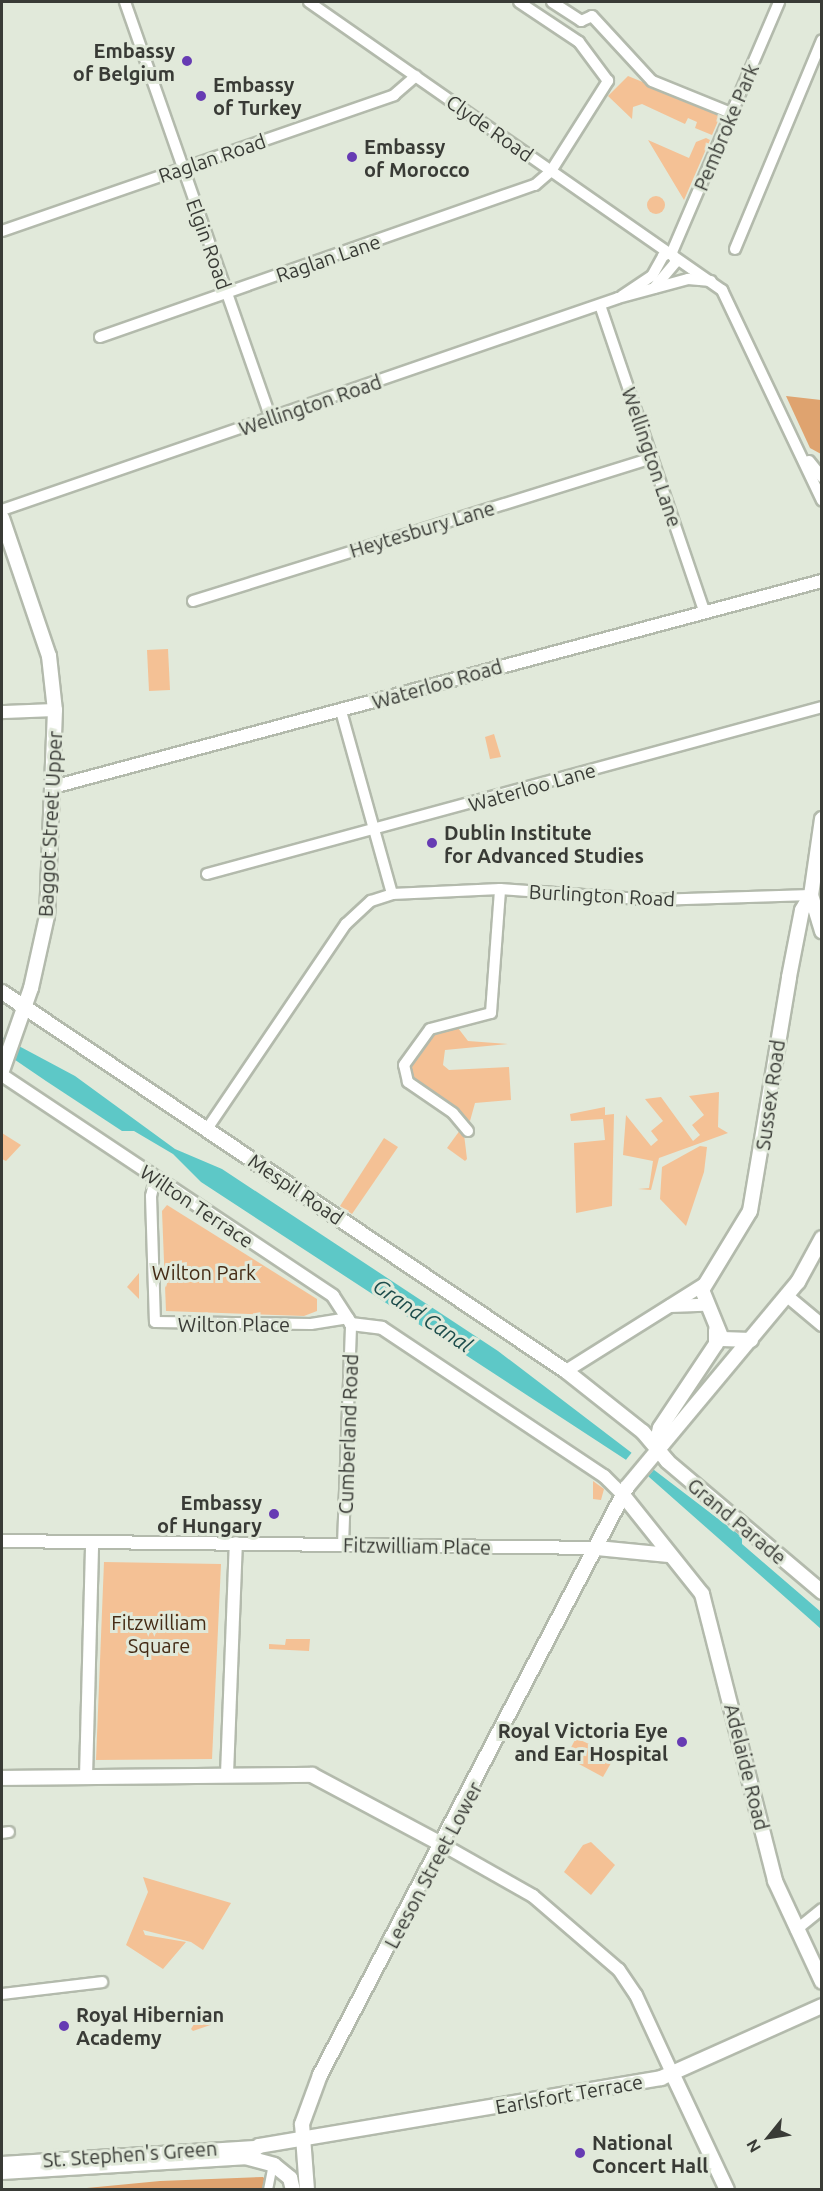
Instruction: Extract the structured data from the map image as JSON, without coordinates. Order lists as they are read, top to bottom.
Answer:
{
  "streets": {
    "main road": [
      "Baggot Street Upper",
      "Sussex Road",
      "Mespil Road",
      "Grand Parade",
      "Adelaide Road",
      "Leeson Street Lower",
      "Earlsfort Terrace",
      "St. Stephen's Green"
    ],
    "street": [
      "Pembroke Park",
      "Clyde Road",
      "Raglan Road",
      "Elgin Road",
      "Raglan Lane",
      "Wellington Road",
      "Wellington Lane",
      "Heytesbury Lane",
      "Waterloo Road",
      "Waterloo Lane",
      "Burlington Road",
      "Wilton Terrace",
      "Wilton Place",
      "Cumberland Road",
      "Fitzwilliam Place"
    ]
  },
  "crossings": [
    ["Pembroke Park", "Clyde Road"],
    ["Pembroke Park", "Wellington Road"],
    ["Clyde Road", "Raglan Road"],
    ["Clyde Road", "Raglan Lane"],
    ["Clyde Road", "Wellington Road"],
    ["Raglan Road", "Elgin Road"],
    ["Elgin Road", "Raglan Lane"],
    ["Elgin Road", "Wellington Road"],
    ["Wellington Road", "Wellington Lane"],
    ["Wellington Lane", "Heytesbury Lane"],
    ["Wellington Lane", "Waterloo Road"],
    ["Waterloo Road", "Baggot Street Upper"],
    ["Baggot Street Upper", "Mespil Road"],
    ["Baggot Street Upper", "Wilton Terrace"],
    ["Burlington Road", "Sussex Road"],
    ["Burlington Road", "Mespil Road"],
    ["Mespil Road", "Grand Parade"],
    ["Mespil Road", "Leeson Street Lower"],
    ["Wilton Terrace", "Wilton Place"],
    ["Wilton Terrace", "Cumberland Road"],
    ["Wilton Place", "Cumberland Road"],
    ["Cumberland Road", "Fitzwilliam Place"],
    ["Grand Parade", "Leeson Street Lower"],
    ["Fitzwilliam Place", "Leeson Street Lower"],
    ["Adelaide Road", "Leeson Street Lower"],
    ["Leeson Street Lower", "Earlsfort Terrace"],
    ["Leeson Street Lower", "St. Stephen's Green"],
    ["Earlsfort Terrace", "St. Stephen's Green"]
  ],
  "water": ["Grand Canal"],
  "parks": ["Wilton Park", "Fitzwilliam Square"],
  "places": [
    "Embassy of Belgium",
    "Embassy of Turkey",
    "Embassy of Morocco",
    "Dublin Institute for Advanced Studies",
    "Embassy of Hungary",
    "Royal Victoria Eye and Ear Hospital",
    "Royal Hibernian Academy",
    "National Concert Hall"
  ],
  "north": "bottom left"
}
